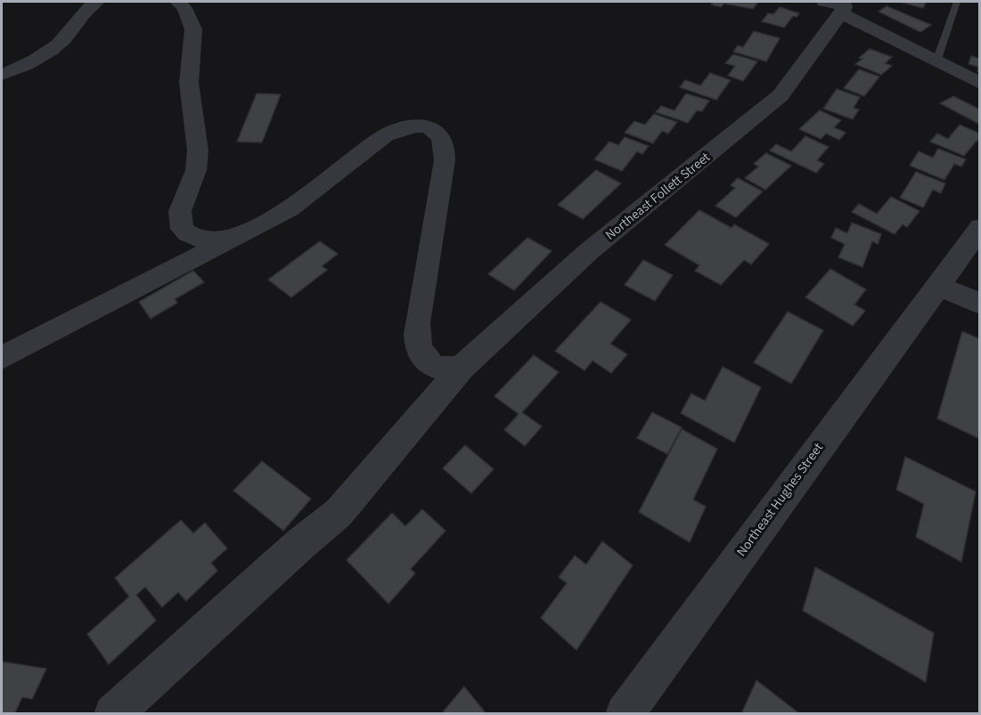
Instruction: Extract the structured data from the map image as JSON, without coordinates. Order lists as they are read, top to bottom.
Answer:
{
  "streets": {
    "street": ["Northeast Follett Street", "Northeast Hughes Street"]
  }
}
